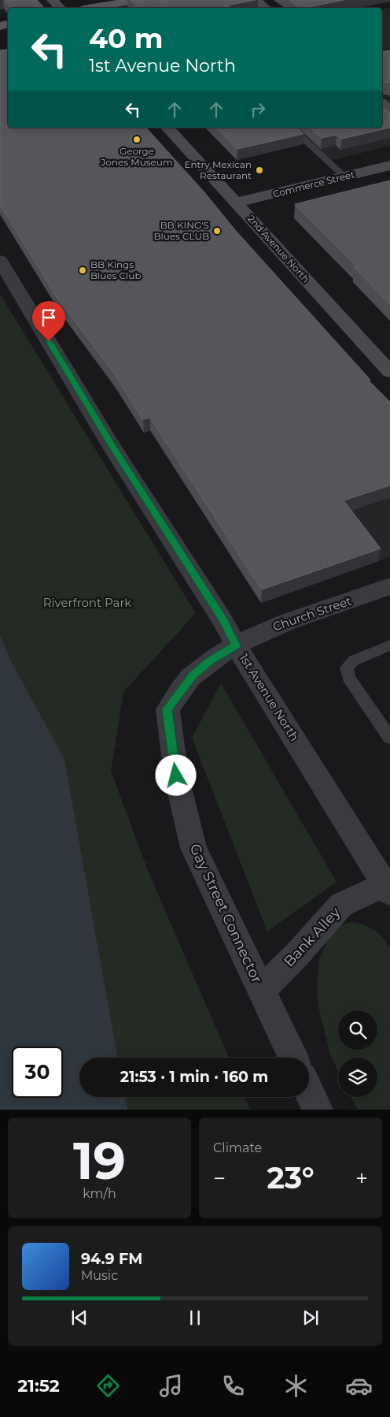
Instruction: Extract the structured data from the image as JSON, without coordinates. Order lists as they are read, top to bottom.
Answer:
{
  "streets": {
    "street": [
      "Commerce Street",
      "2nd Avenue North",
      "Church Street",
      "1st Avenue North",
      "Gay Street Connector",
      "Bank Alley"
    ]
  },
  "crossings": [
    ["Commerce Street", "2nd Avenue North"],
    ["Church Street", "1st Avenue North"],
    ["Church Street", "Gay Street Connector"],
    ["1st Avenue North", "Gay Street Connector"],
    ["1st Avenue North", "Bank Alley"],
    ["Gay Street Connector", "Bank Alley"]
  ],
  "parks": ["Riverfront Park"],
  "places": [
    "George Jones Museum",
    "Entry Mexican Restaurant",
    "BB KING'S Blues CLUB",
    "BB Kings Blues Club"
  ],
  "page": {
    "turn": ["40 m", "1st Avenue North"],
    "limit": "30",
    "trip": "21:53 · 1 min · 160 m",
    "tile": [
      ["19", "km/h"],
      "Climate"
    ],
    "heat": ["−", "23°", "+"],
    "song": ["94.9 FM", "Music"],
    "tabs": "21:52"
  }
}
